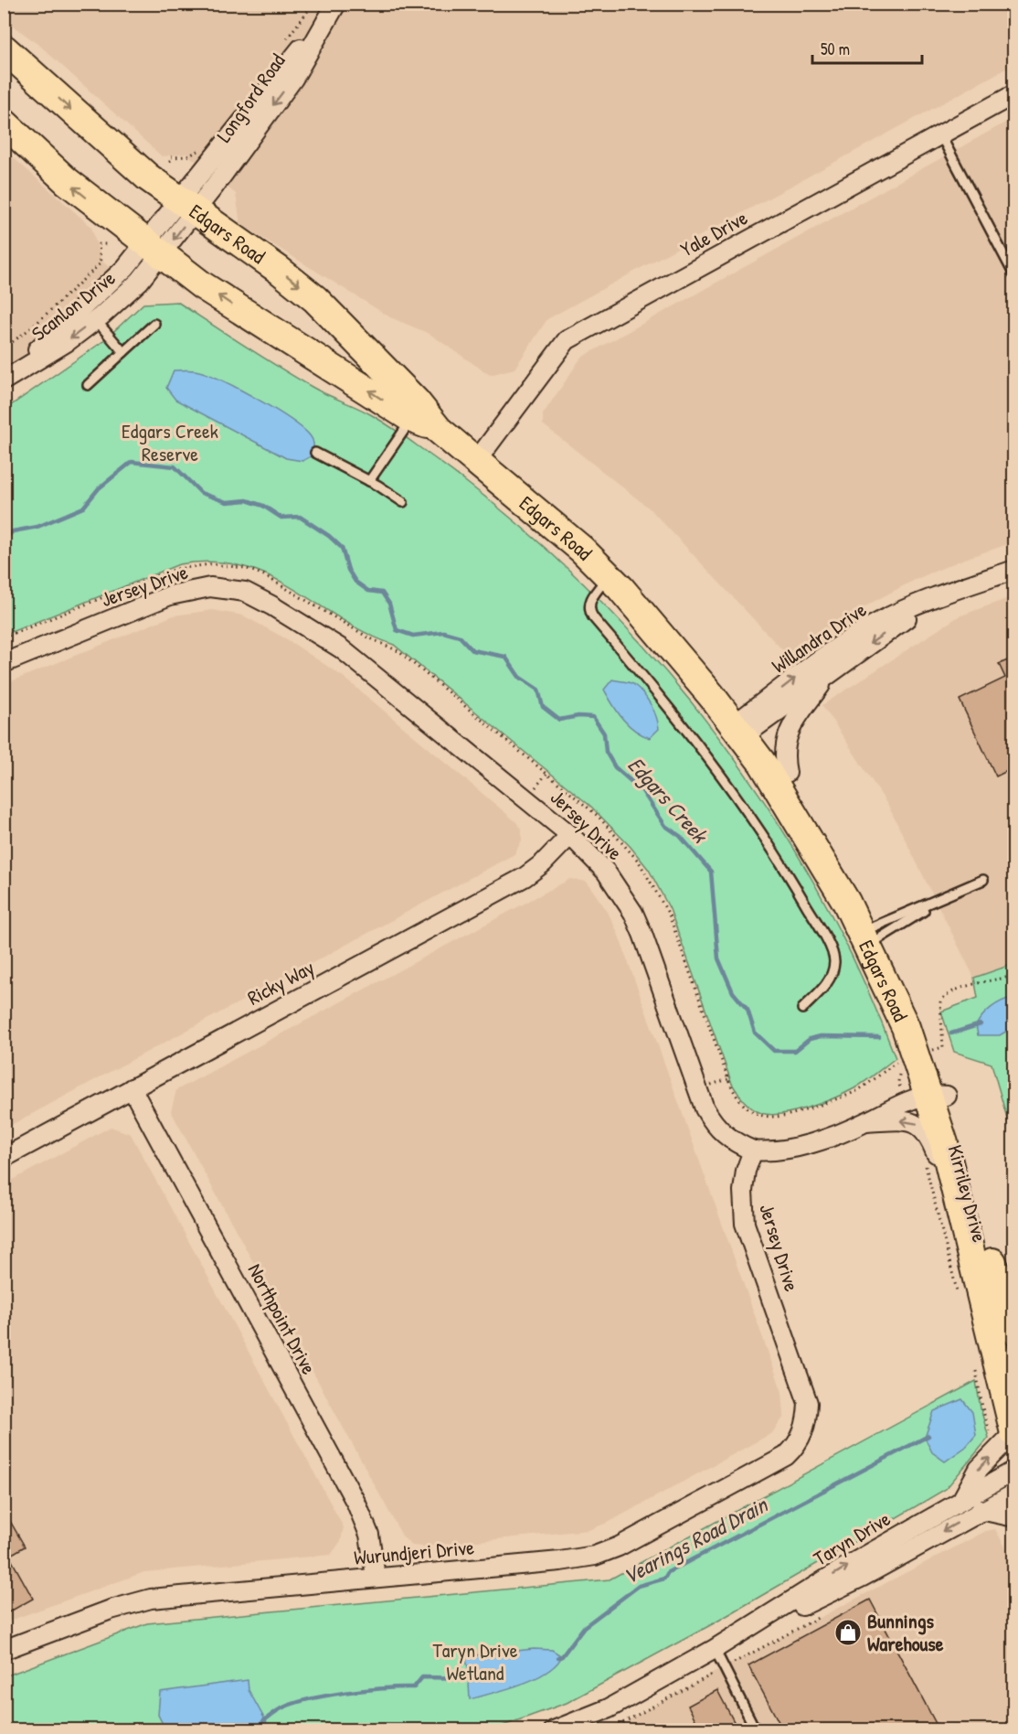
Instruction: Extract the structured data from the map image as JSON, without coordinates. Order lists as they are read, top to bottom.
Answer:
{
  "streets": {
    "main road": ["Edgars Road"],
    "street": [
      "Longford Road",
      "Yale Drive",
      "Scanlon Drive",
      "Jersey Drive",
      "Willandra Drive",
      "Ricky Way",
      "Kirriley Drive",
      "Northpoint Drive",
      "Taryn Drive",
      "Wurundjeri Drive"
    ]
  },
  "crossings": [
    ["Longford Road", "Edgars Road"],
    ["Longford Road", "Scanlon Drive"],
    ["Yale Drive", "Edgars Road"],
    ["Edgars Road", "Scanlon Drive"],
    ["Edgars Road", "Willandra Drive"],
    ["Edgars Road", "Kirriley Drive"],
    ["Jersey Drive", "Ricky Way"],
    ["Jersey Drive", "Kirriley Drive"],
    ["Jersey Drive", "Wurundjeri Drive"],
    ["Ricky Way", "Northpoint Drive"],
    ["Northpoint Drive", "Wurundjeri Drive"]
  ],
  "one_way": ["Kirriley Drive"],
  "water": ["Edgars Creek", "Vearings Road Drain"],
  "parks": ["Edgars Creek Reserve", "Taryn Drive Wetland"],
  "places": {
    "shop": ["Bunnings Warehouse"]
  },
  "scale_bar": "50 m"
}
